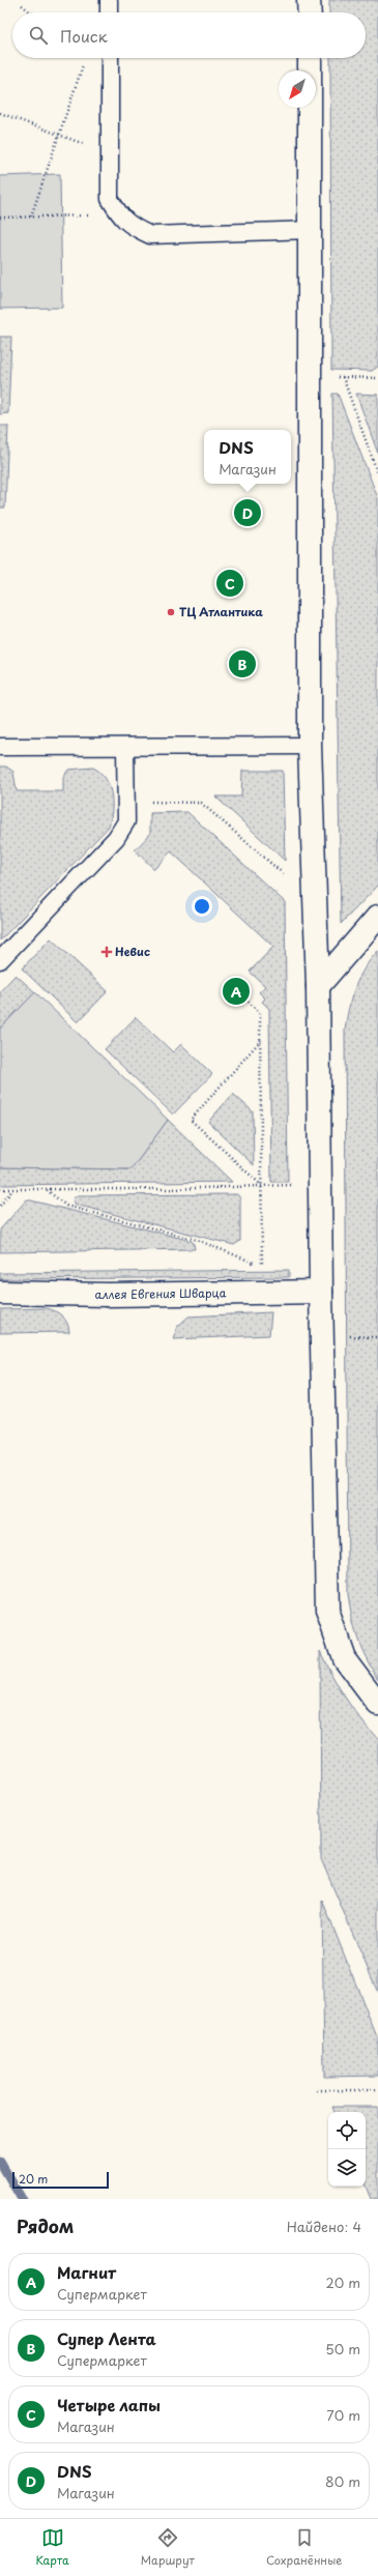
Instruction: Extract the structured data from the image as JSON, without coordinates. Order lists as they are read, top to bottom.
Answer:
{
  "streets": {
    "street": ["аллея Евгения Шварца"]
  },
  "places": {
    "other": ["ТЦ Атлантика"],
    "health": ["Невис"]
  },
  "scale_bar": "20 m",
  "north": "bottom left",
  "page": {
    "search": "Поиск",
    "popup": ["DNS", "Магазин"],
    "pins": [
      "D",
      "C",
      "B",
      "A"
    ],
    "scale": "20 m",
    "heading": ["Рядом", "Найдено: 4"],
    "list": [
      {
        "mark": "A",
        "name": "Магнит",
        "note": "Супермаркет",
        "value": "20 m"
      },
      {
        "mark": "B",
        "name": "Супер Лента",
        "note": "Супермаркет",
        "value": "50 m"
      },
      {
        "mark": "C",
        "name": "Четыре лапы",
        "note": "Магазин",
        "value": "70 m"
      },
      {
        "mark": "D",
        "name": "DNS",
        "note": "Магазин",
        "value": "80 m"
      }
    ],
    "nav": ["Карта", "Маршрут", "Сохранённые"]
  }
}
